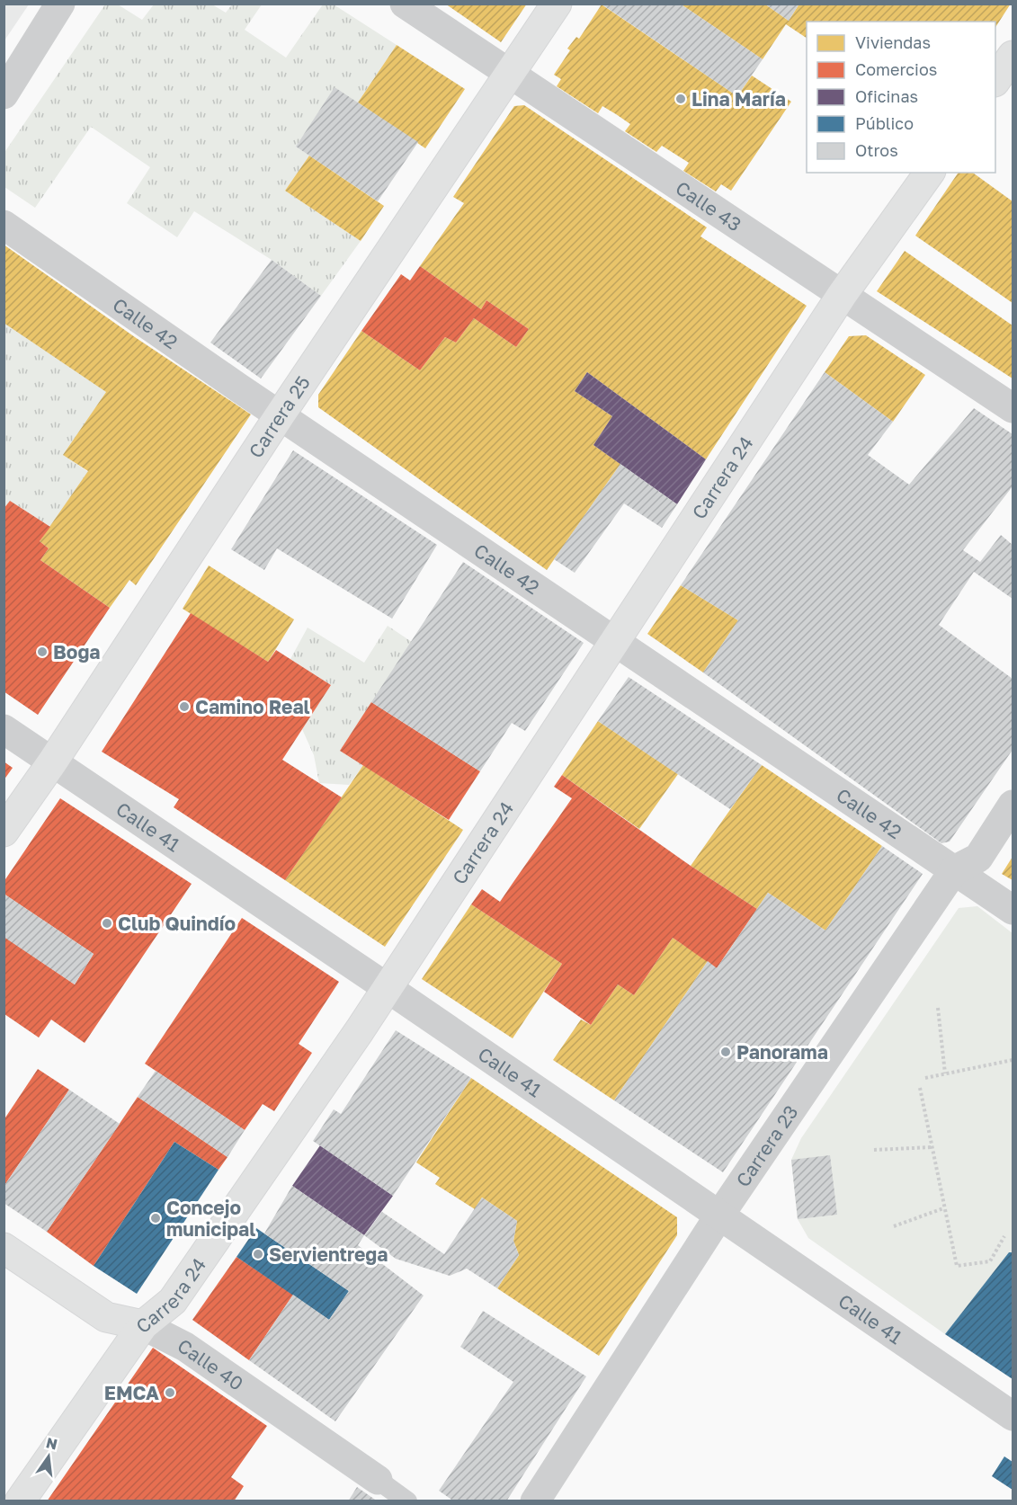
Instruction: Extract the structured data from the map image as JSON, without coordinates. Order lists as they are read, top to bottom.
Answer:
{
  "streets": {
    "main road": ["Carrera 25", "Carrera 24", "Calle 40"],
    "street": [
      "Calle 43",
      "Calle 42",
      "Calle 41",
      "Carrera 23"
    ]
  },
  "crossings": [
    ["Calle 43", "Carrera 25"],
    ["Calle 43", "Carrera 24"],
    ["Calle 42", "Carrera 25"],
    ["Calle 42", "Carrera 24"],
    ["Calle 42", "Carrera 23"],
    ["Carrera 25", "Calle 41"],
    ["Carrera 24", "Calle 41"],
    ["Carrera 24", "Calle 40"],
    ["Calle 41", "Carrera 23"]
  ],
  "places": [
    "Lina María",
    "Boga",
    "Camino Real",
    "Club Quindío",
    "Panorama",
    "Concejo municipal",
    "Servientrega",
    "EMCA"
  ],
  "legend": [
    "Viviendas",
    "Comercios",
    "Oficinas",
    "Público",
    "Otros"
  ],
  "north": "top"
}
